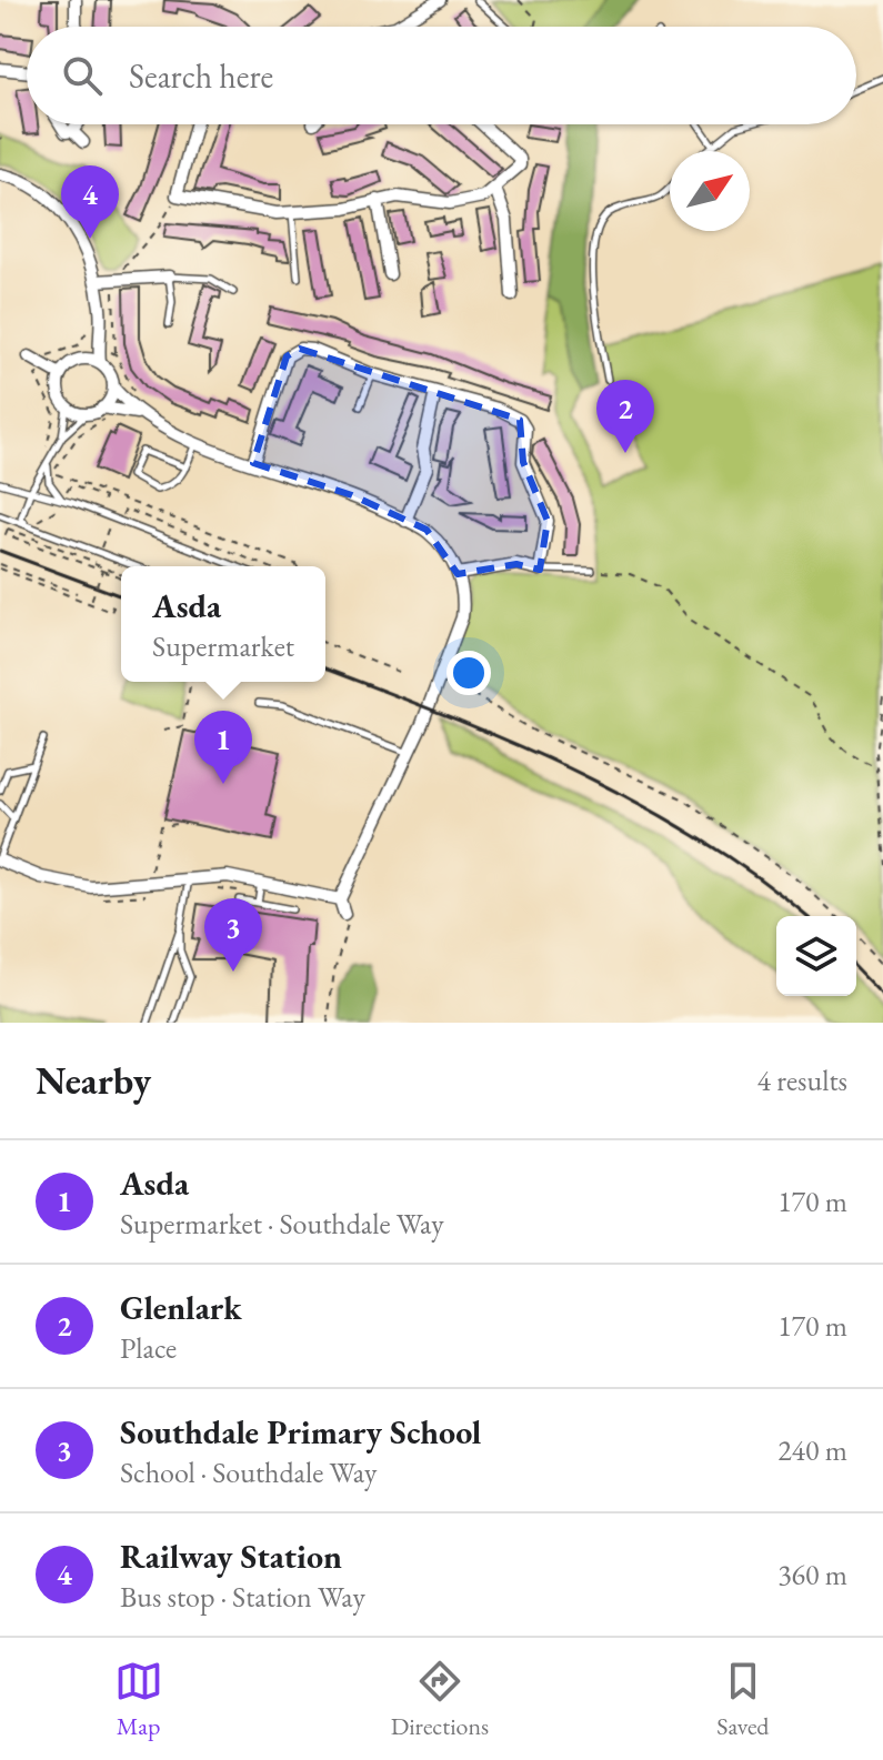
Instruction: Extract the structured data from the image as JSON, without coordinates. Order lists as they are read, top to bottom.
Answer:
{
  "north": "top right",
  "page": {
    "search": "Search here",
    "pins": [
      "4",
      "2",
      "1",
      "3"
    ],
    "popup": ["Asda", "Supermarket"],
    "heading": ["Nearby", "4 results"],
    "list": [
      {
        "mark": "1",
        "name": "Asda",
        "note": "Supermarket · Southdale Way",
        "value": "170 m"
      },
      {
        "mark": "2",
        "name": "Glenlark",
        "note": "Place",
        "value": "170 m"
      },
      {
        "mark": "3",
        "name": "Southdale Primary School",
        "note": "School · Southdale Way",
        "value": "240 m"
      },
      {
        "mark": "4",
        "name": "Railway Station",
        "note": "Bus stop · Station Way",
        "value": "360 m"
      }
    ],
    "nav": ["Map", "Directions", "Saved"]
  }
}
